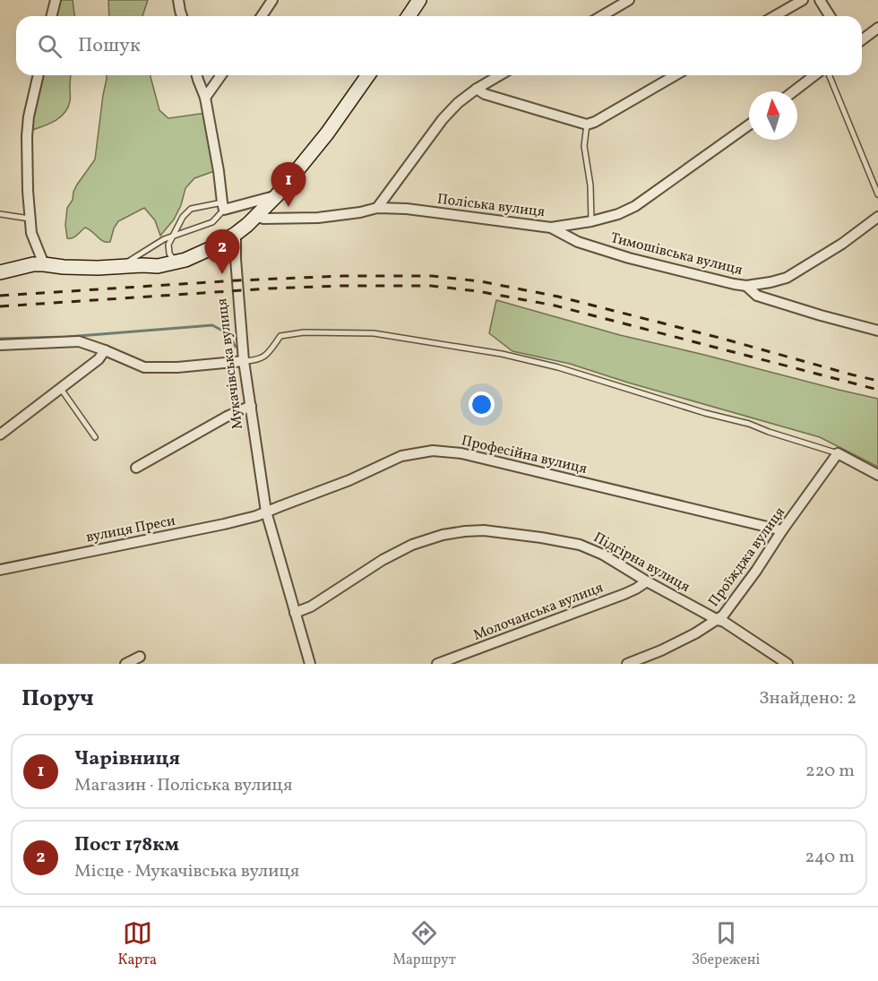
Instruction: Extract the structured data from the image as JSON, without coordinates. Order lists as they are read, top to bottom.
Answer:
{
  "streets": {
    "street": [
      "Поліська вулиця",
      "Тимошівська вулиця",
      "Мукачівська вулиця",
      "Професійна вулиця",
      "вулиця Преси",
      "Проїжджа вулиця",
      "Підгірна вулиця",
      "Молочанська вулиця"
    ]
  },
  "crossings": [
    ["Поліська вулиця", "Тимошівська вулиця"],
    ["Мукачівська вулиця", "Професійна вулиця"],
    ["Мукачівська вулиця", "вулиця Преси"],
    ["Мукачівська вулиця", "Підгірна вулиця"],
    ["Професійна вулиця", "вулиця Преси"],
    ["Професійна вулиця", "Проїжджа вулиця"],
    ["Проїжджа вулиця", "Підгірна вулиця"],
    ["Підгірна вулиця", "Молочанська вулиця"]
  ],
  "north": "top",
  "page": {
    "search": "Пошук",
    "pins": ["1", "2"],
    "heading": ["Поруч", "Знайдено: 2"],
    "list": [
      {
        "mark": "1",
        "name": "Чарівниця",
        "note": "Магазин · Поліська вулиця",
        "value": "220 m"
      },
      {
        "mark": "2",
        "name": "Пост 178км",
        "note": "Місце · Мукачівська вулиця",
        "value": "240 m"
      }
    ],
    "nav": ["Карта", "Маршрут", "Збережені"]
  }
}
